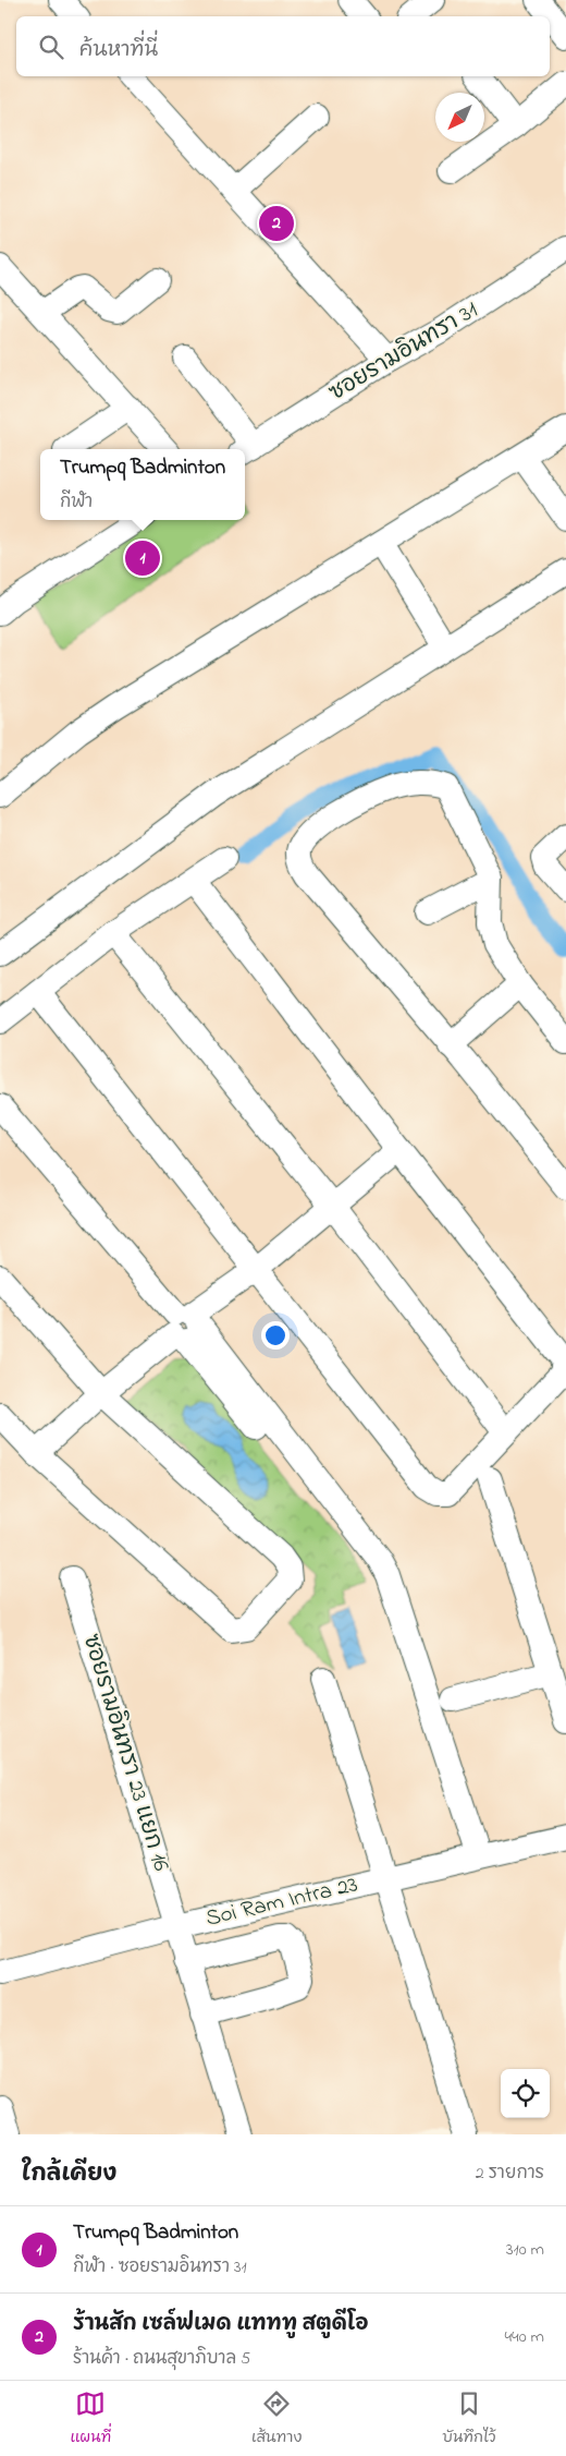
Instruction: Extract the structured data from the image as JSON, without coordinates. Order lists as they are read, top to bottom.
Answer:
{
  "streets": {
    "street": ["ซอยรามอินทรา 31", "ซอยรามอินทรา 23 แยก 16", "Soi Ram Intra 23"]
  },
  "crossings": [
    ["ซอยรามอินทรา 23 แยก 16", "Soi Ram Intra 23"]
  ],
  "north": "bottom left",
  "page": {
    "search": "ค้นหาที่นี่",
    "pins": ["2", "1"],
    "popup": ["Trumpq Badminton", "กีฬา"],
    "heading": ["ใกล้เคียง", "2 รายการ"],
    "list": [
      {
        "mark": "1",
        "name": "Trumpq Badminton",
        "note": "กีฬา · ซอยรามอินทรา 31",
        "value": "310 m"
      },
      {
        "mark": "2",
        "name": "ร้านสัก เซล์ฟเมด แทททู สตูดีโอ",
        "note": "ร้านค้า · ถนนสุขาภิบาล 5",
        "value": "440 m"
      }
    ],
    "nav": ["แผนที่", "เส้นทาง", "บันทึกไว้"]
  }
}
